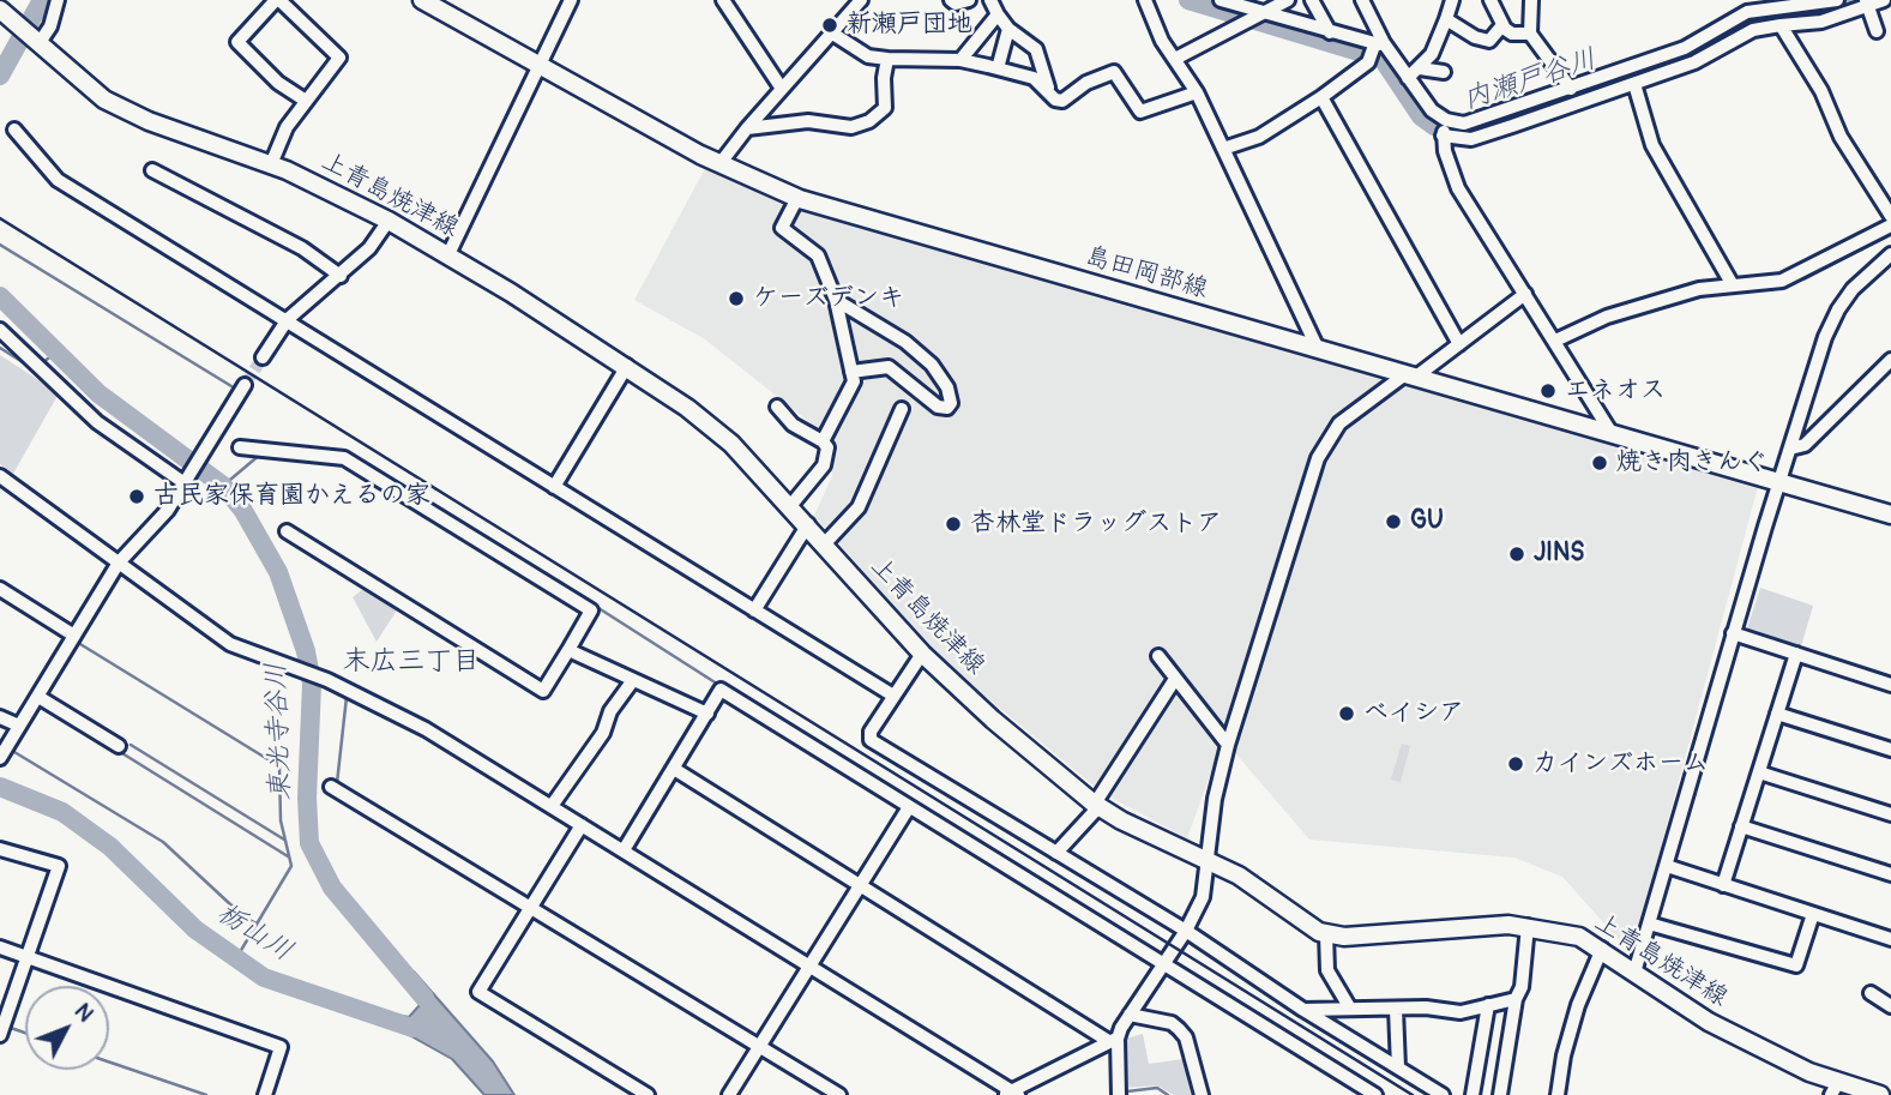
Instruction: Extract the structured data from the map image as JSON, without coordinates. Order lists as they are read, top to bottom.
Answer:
{
  "streets": {
    "main road": ["上青島焼津線", "島田岡部線"]
  },
  "districts": ["末広三丁目"],
  "water": ["内瀬戸谷川", "東光寺谷川", "栃山川"],
  "places": [
    "新瀬戸団地",
    "ケーズデンキ",
    "エネオス",
    "焼き肉きんぐ",
    "古民家保育園かえるの家",
    "GU",
    "杏林堂ドラッグストア",
    "JINS",
    "ベイシア",
    "カインズホーム"
  ],
  "north": "top right"
}
